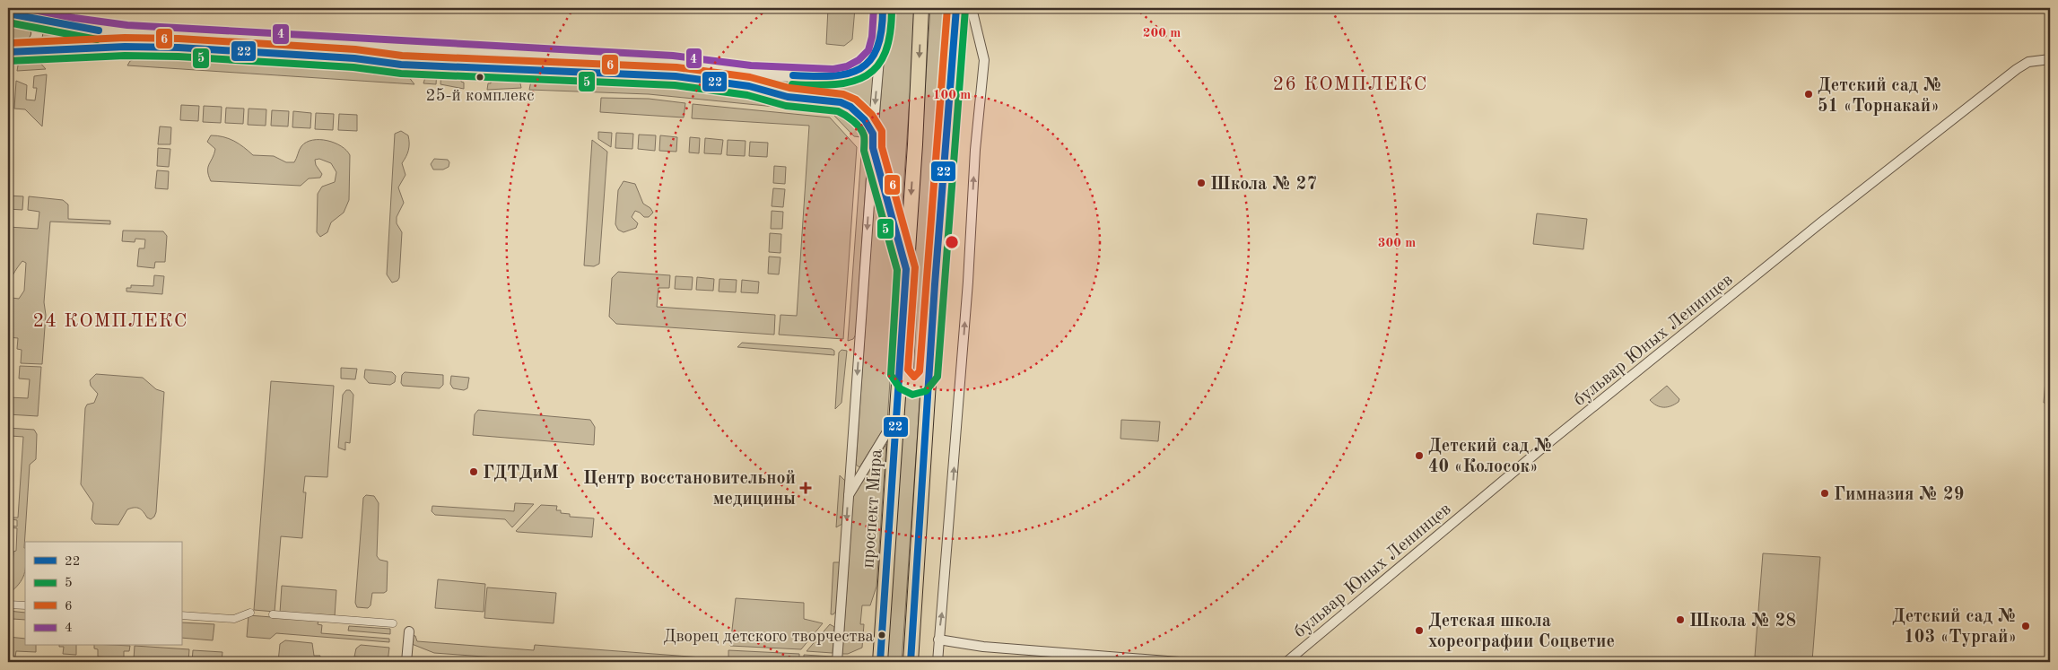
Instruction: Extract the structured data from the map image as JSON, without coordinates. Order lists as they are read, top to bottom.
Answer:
{
  "streets": {
    "main road": ["проспект Мира"],
    "street": ["бульвар Юных Ленинцев"]
  },
  "districts": ["26 КОМПЛЕКС", "24 КОМПЛЕКС"],
  "places": {
    "other": [
      "25-й комплекс",
      "Детский сад № 51 «Торнакай»",
      "Школа № 27",
      "Детский сад № 40 «Колосок»",
      "ГДТДиМ",
      "Гимназия № 29",
      "Школа № 28",
      "Детский сад № 103 «Тургай»",
      "Детская школа хореографии Соцветие",
      "Дворец детского творчества"
    ],
    "health": ["Центр восстановительной медицины"]
  },
  "lines": [
    "transit line 22",
    "transit line 5",
    "transit line 6",
    "transit line 4"
  ],
  "legend": [
    "22",
    "5",
    "6",
    "4"
  ],
  "rings": ["200 m", "100 m", "300 m"]
}
